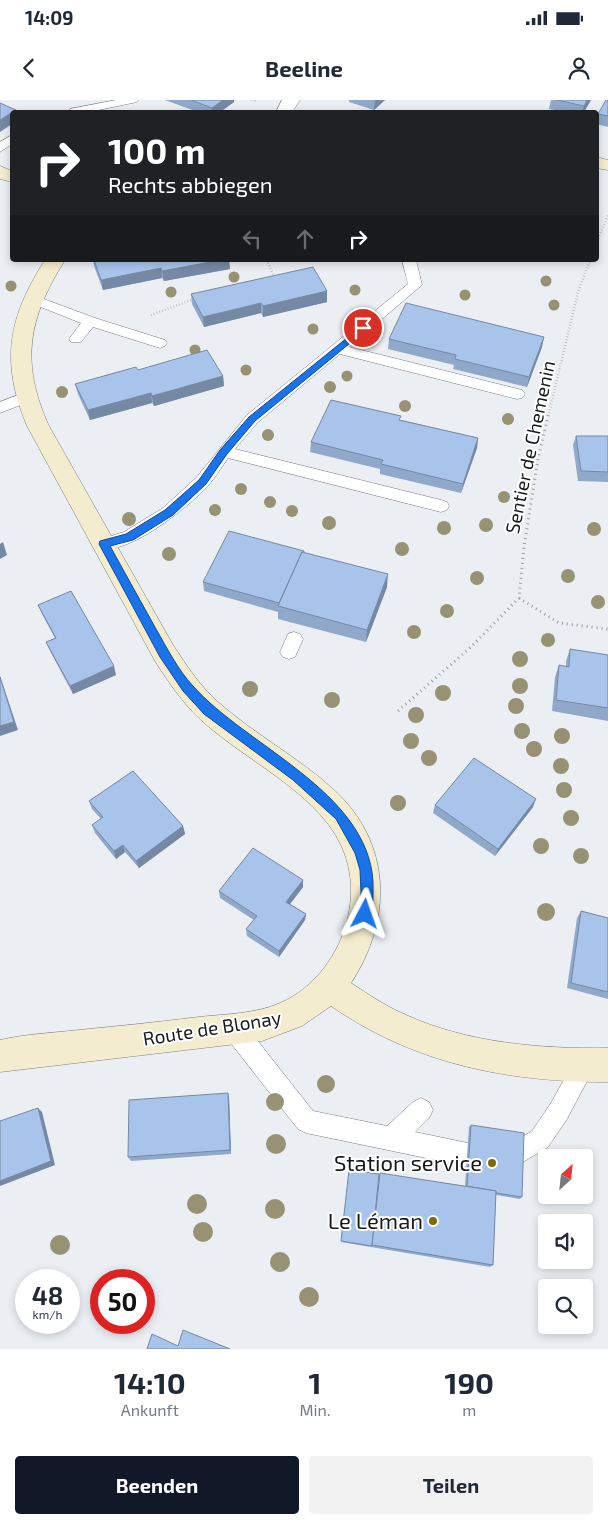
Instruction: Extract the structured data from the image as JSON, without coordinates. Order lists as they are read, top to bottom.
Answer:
{
  "streets": {
    "main road": ["Route de Blonay"],
    "path": ["Sentier de Chemenin"]
  },
  "places": ["Station service", "Le Léman"],
  "north": "top right",
  "page": {
    "status": "14:09",
    "header": "Beeline",
    "turn": ["100 m", "Rechts abbiegen"],
    "speed": "48 km/h",
    "limit": "50",
    "eta": [
      "14:10",
      "Ankunft",
      "1",
      "Min.",
      "190",
      "m"
    ],
    "buttons": ["Beenden", "Teilen"]
  }
}
